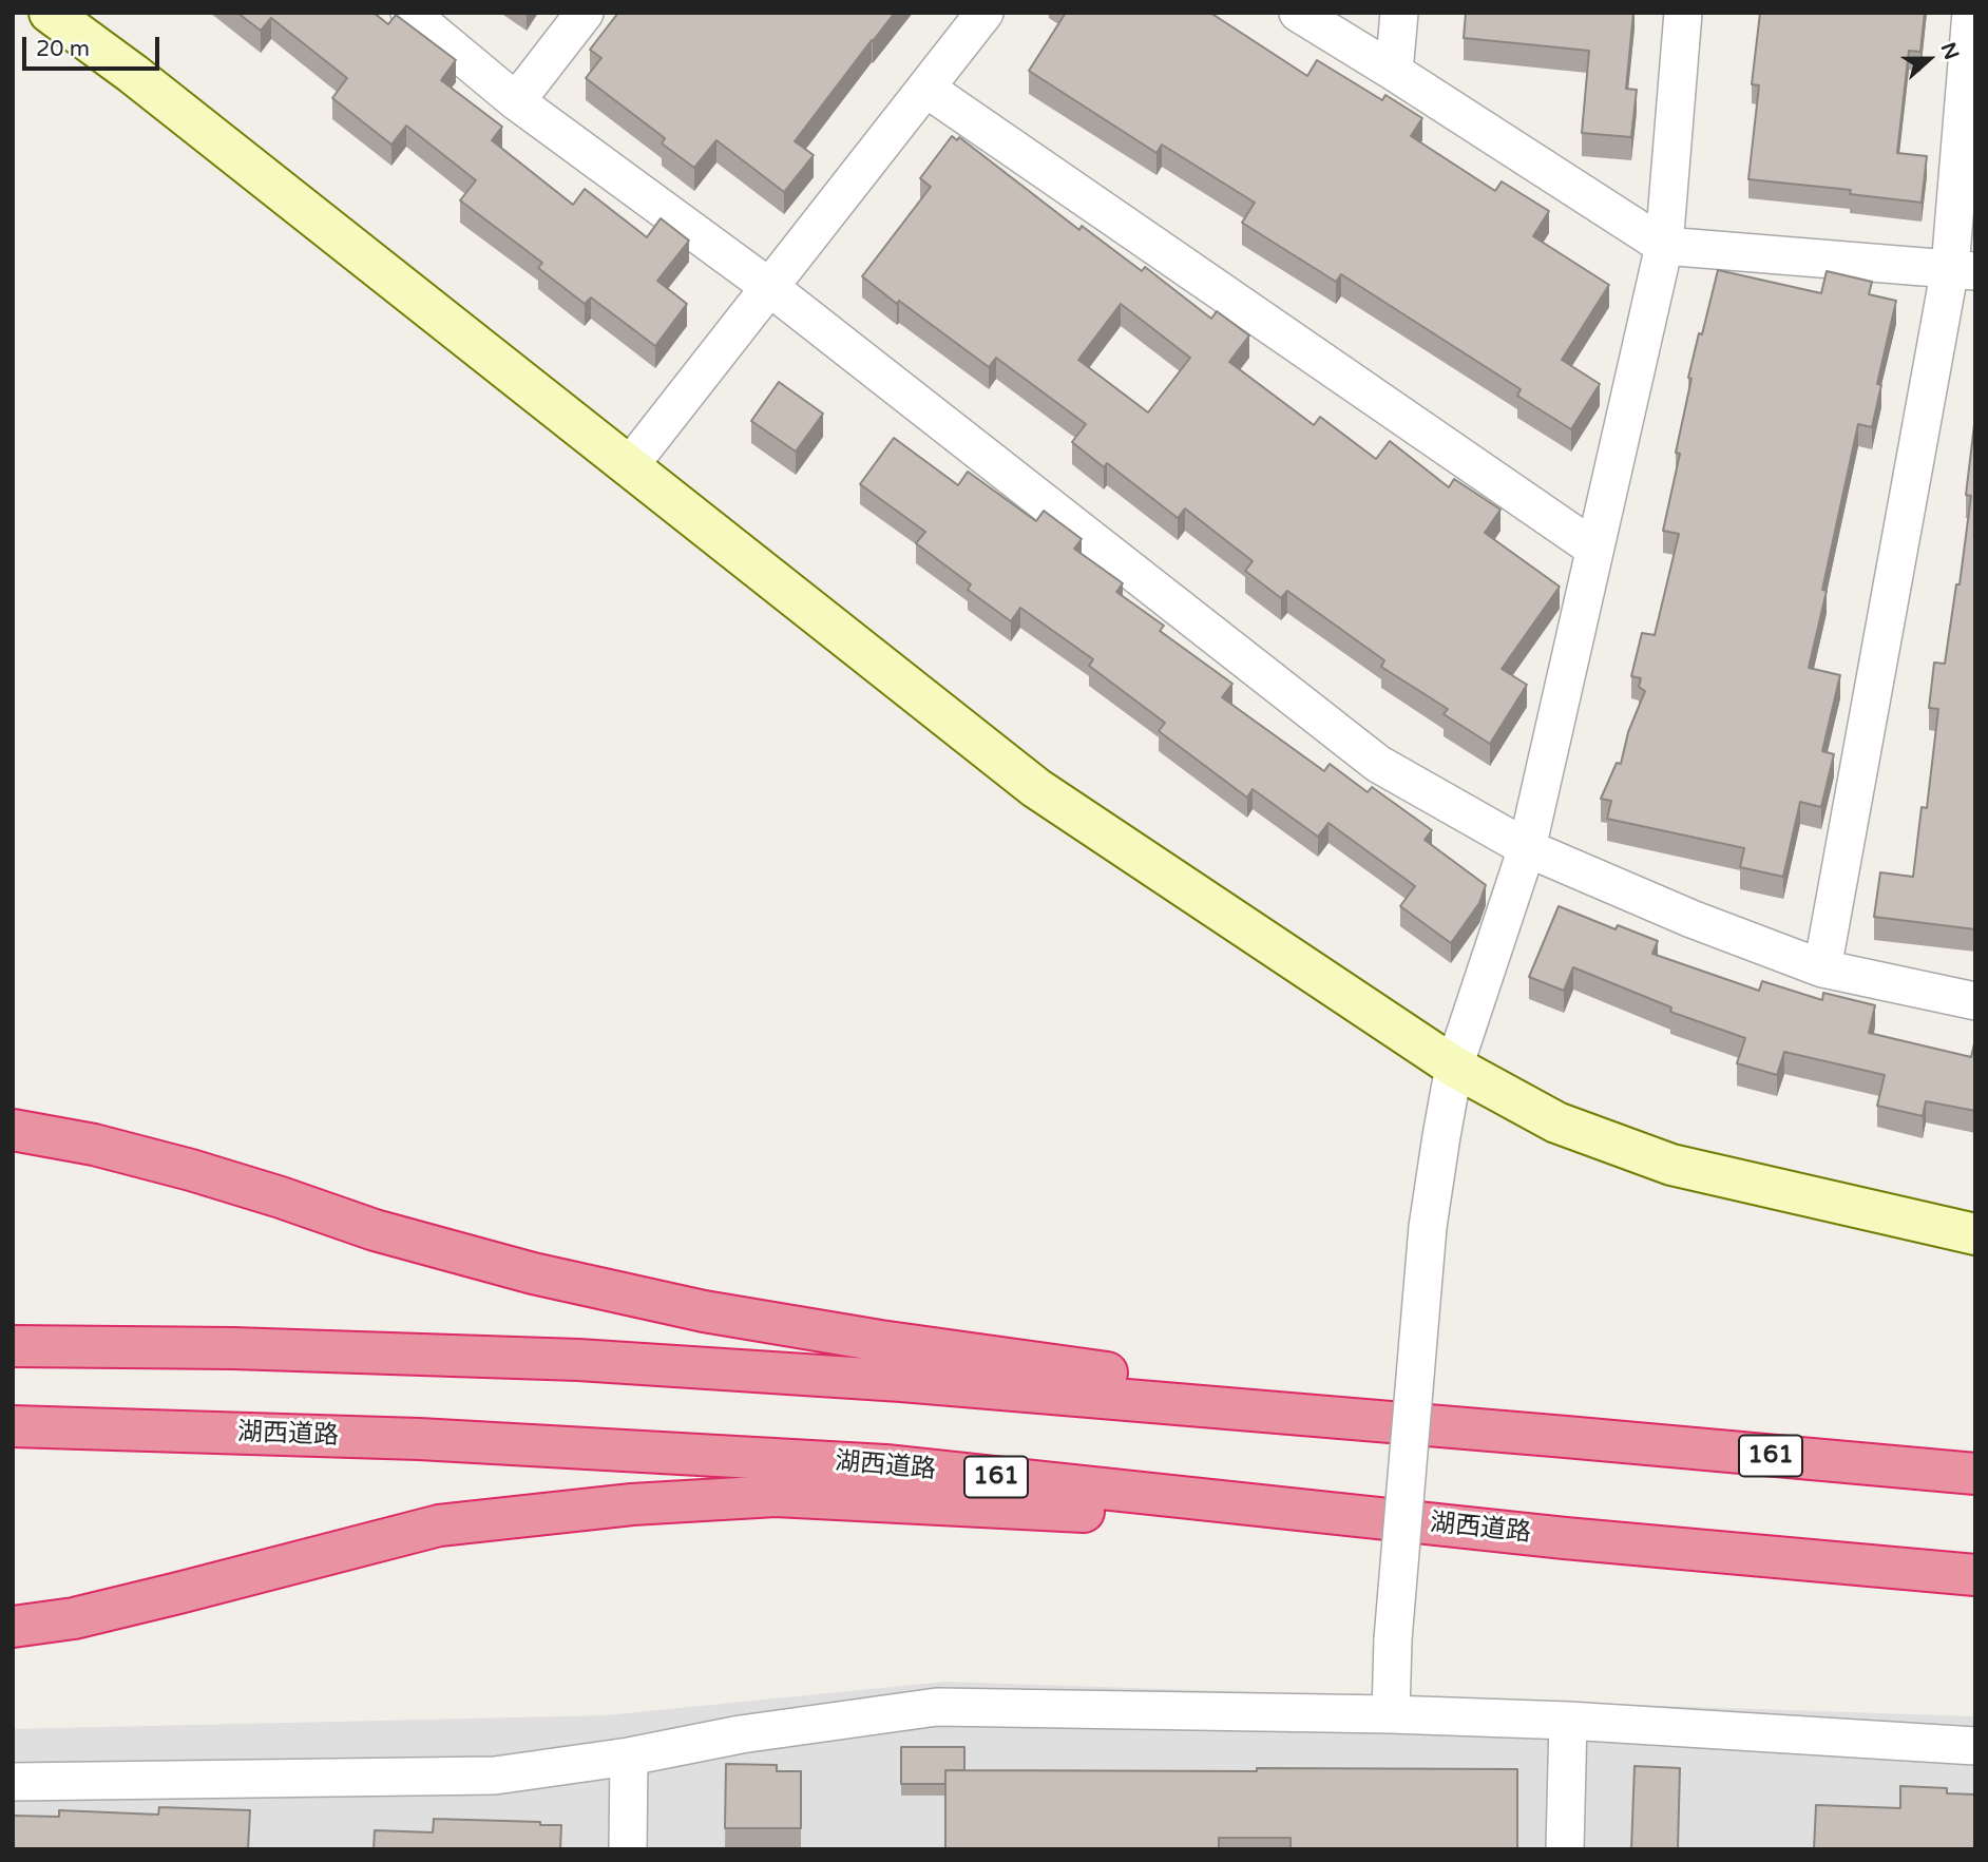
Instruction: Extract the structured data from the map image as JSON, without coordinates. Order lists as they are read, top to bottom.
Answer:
{
  "streets": {
    "highway": ["湖西道路", "161"]
  },
  "scale_bar": "20 m",
  "north": "right"
}
